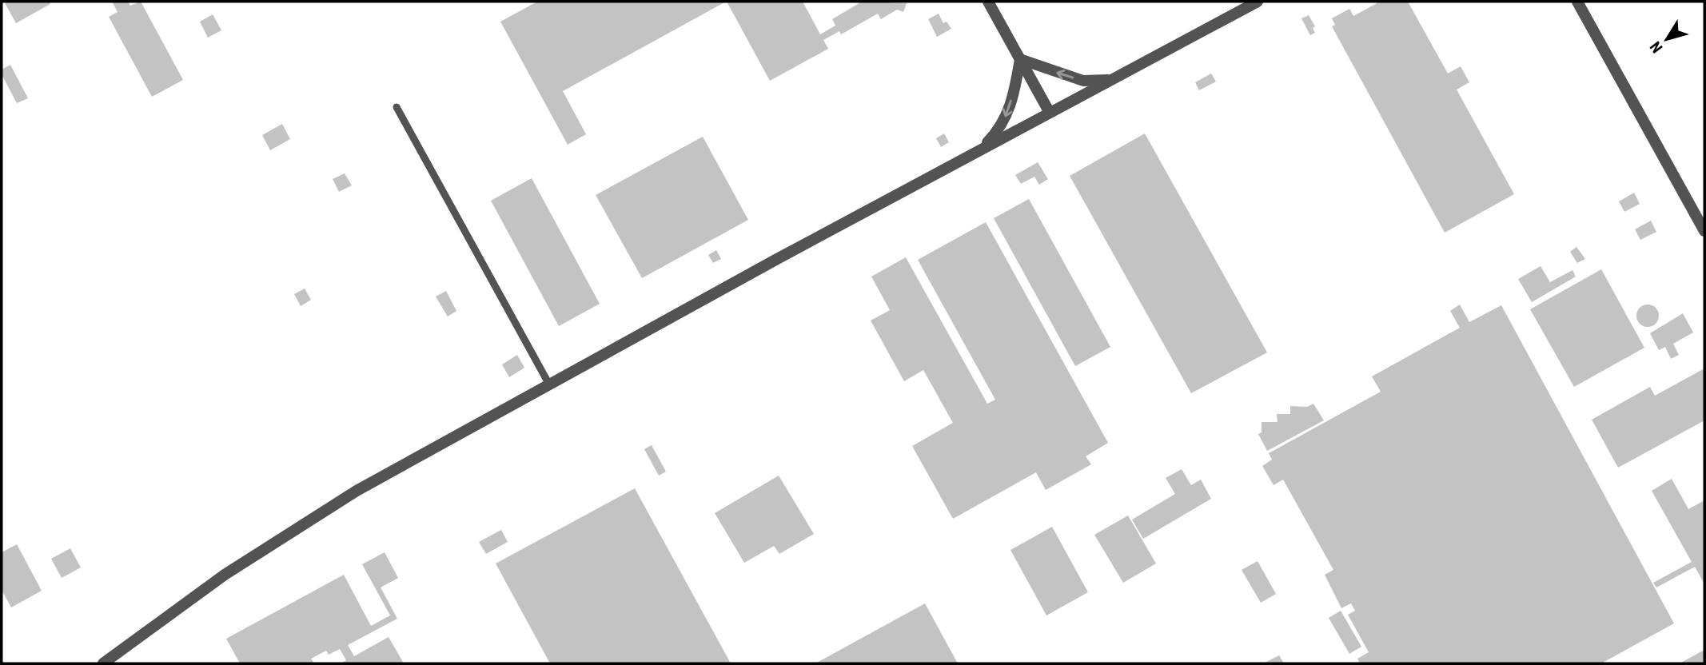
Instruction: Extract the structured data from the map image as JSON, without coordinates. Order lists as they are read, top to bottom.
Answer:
{
  "north": "bottom left"
}
